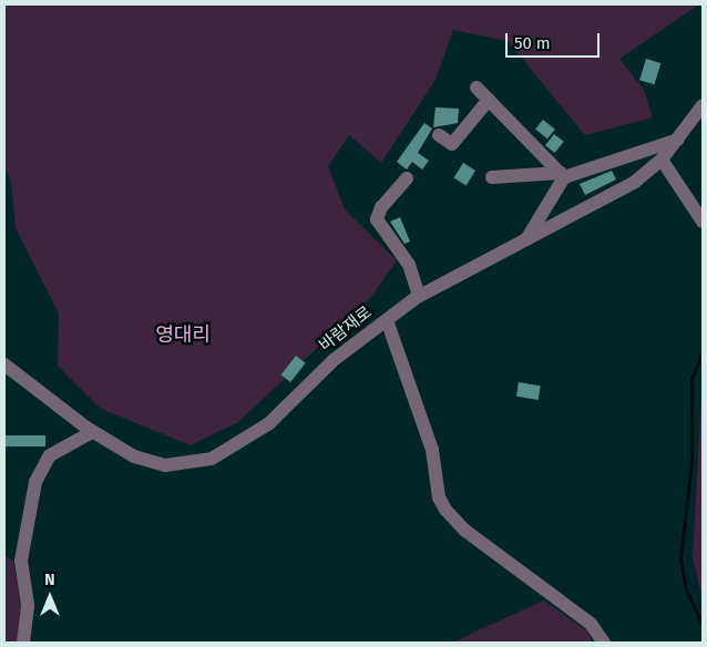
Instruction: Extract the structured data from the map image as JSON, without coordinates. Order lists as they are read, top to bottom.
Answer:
{
  "streets": {
    "street": ["바람재로"]
  },
  "districts": ["영대리"],
  "scale_bar": "50 m",
  "north": "top"
}
